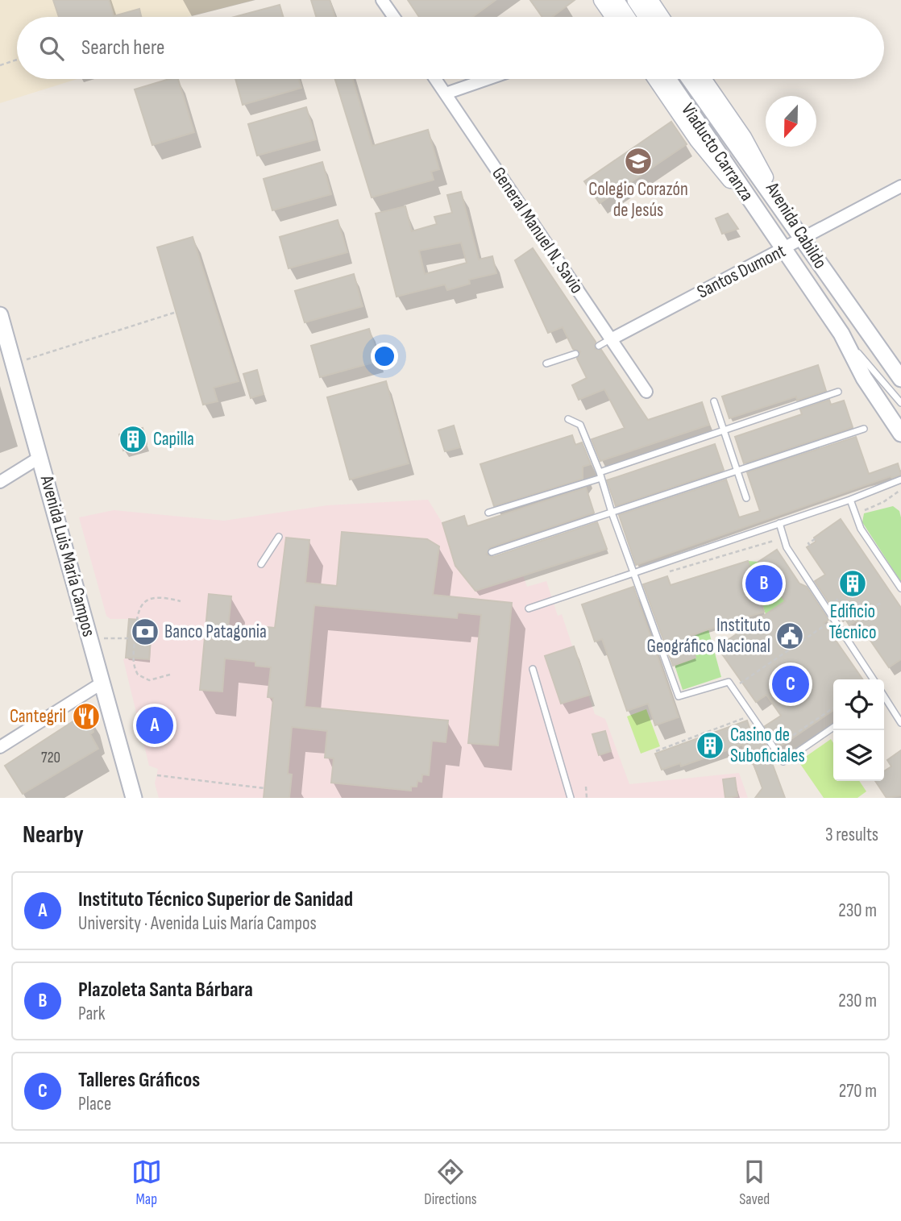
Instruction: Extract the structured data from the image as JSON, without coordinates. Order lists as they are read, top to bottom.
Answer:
{
  "streets": {
    "main road": ["Viaducto Carranza", "Avenida Cabildo", "Avenida Luis María Campos"],
    "street": ["General Manuel N. Savio", "Santos Dumont"]
  },
  "crossings": [
    ["Viaducto Carranza", "Avenida Cabildo"],
    ["Avenida Cabildo", "Santos Dumont"],
    ["General Manuel N. Savio", "Santos Dumont"]
  ],
  "places": {
    "school or university": ["Colegio Corazón de Jesús"],
    "building": ["Capilla", "Edificio Técnico", "Casino de Suboficiales"],
    "bank": ["Banco Patagonia"],
    "public building": ["Instituto Geográfico Nacional"],
    "restaurant": ["Cantegril"]
  },
  "house_numbers": ["720"],
  "north": "bottom",
  "page": {
    "search": "Search here",
    "pins": ["B", "C", "A"],
    "heading": ["Nearby", "3 results"],
    "list": [
      {
        "mark": "A",
        "name": "Instituto Técnico Superior de Sanidad",
        "note": "University · Avenida Luis María Campos",
        "value": "230 m"
      },
      {
        "mark": "B",
        "name": "Plazoleta Santa Bárbara",
        "note": "Park",
        "value": "230 m"
      },
      {
        "mark": "C",
        "name": "Talleres Gráficos",
        "note": "Place",
        "value": "270 m"
      }
    ],
    "nav": ["Map", "Directions", "Saved"]
  }
}
